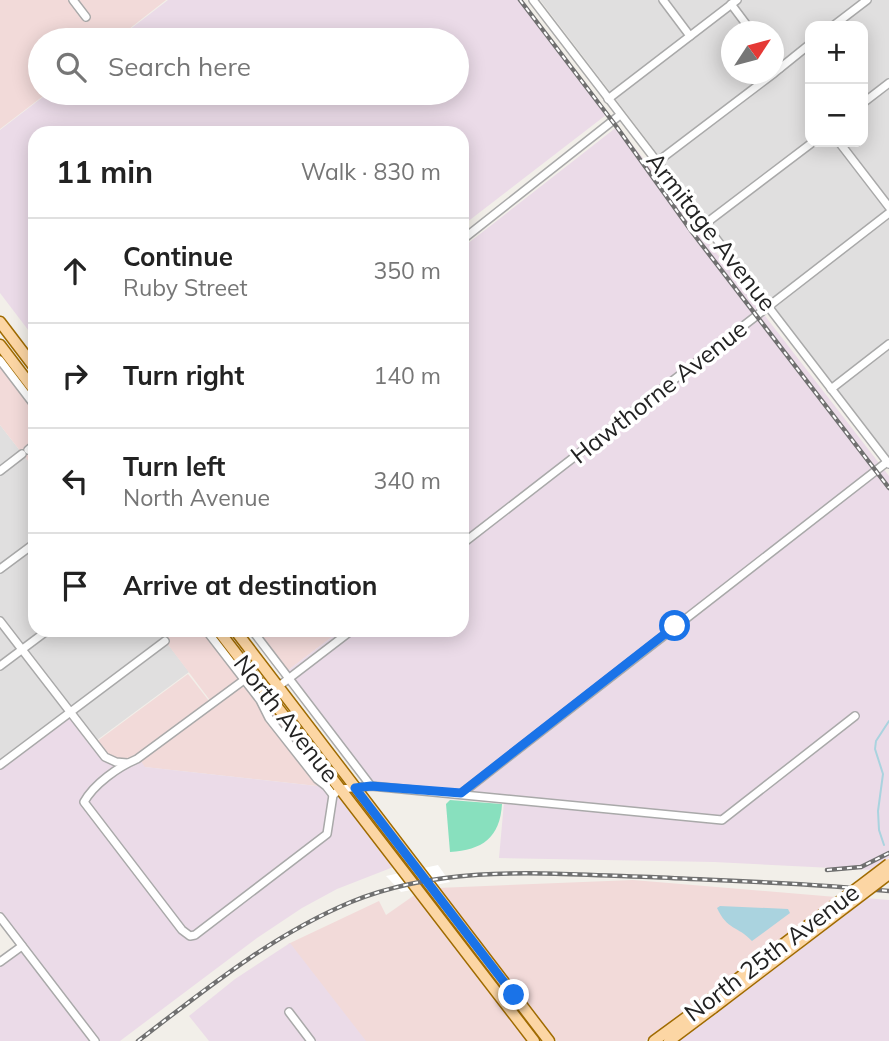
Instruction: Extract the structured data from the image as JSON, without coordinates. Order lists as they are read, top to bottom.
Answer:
{
  "streets": {
    "main road": ["North Avenue", "North 25th Avenue"],
    "street": ["Armitage Avenue", "Hawthorne Avenue"]
  },
  "crossings": [
    ["Armitage Avenue", "Hawthorne Avenue"]
  ],
  "north": "top right",
  "page": {
    "map_buttons": ["+", "−"],
    "search": "Search here",
    "heading": ["11 min", "Walk · 830 m"],
    "list": [
      ["Continue", "Ruby Street", "350 m"],
      ["Turn right", "140 m"],
      ["Turn left", "North Avenue", "340 m"],
      "Arrive at destination"
    ]
  }
}
